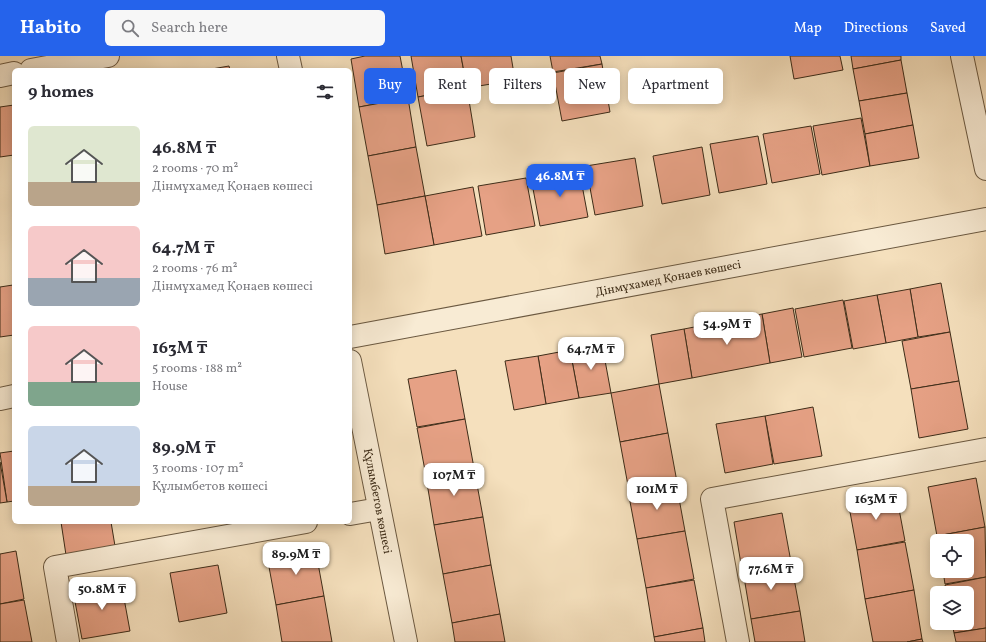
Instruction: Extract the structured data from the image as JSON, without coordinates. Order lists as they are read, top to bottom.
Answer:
{
  "streets": {
    "street": ["Дінмұхамед Қонаев көшесі", "Құлымбетов көшесі"]
  },
  "page": {
    "header": "Habito",
    "search": "Search here",
    "nav": ["Map", "Directions", "Saved"],
    "chip": [
      "Buy",
      "Rent",
      "Filters",
      "New",
      "Apartment"
    ],
    "heading": "9 homes",
    "list": [
      {
        "name": "46.8M ₸",
        "note": "2 rooms · 70 m² · Дінмұхамед Қонаев көшесі"
      },
      {
        "name": "64.7M ₸",
        "note": "2 rooms · 76 m² · Дінмұхамед Қонаев көшесі"
      },
      {
        "name": "163M ₸",
        "note": "5 rooms · 188 m² · House"
      },
      {
        "name": "89.9M ₸",
        "note": "3 rooms · 107 m² · Құлымбетов көшесі"
      }
    ],
    "price": [
      "46.8M ₸",
      "54.9M ₸",
      "64.7M ₸",
      "107M ₸",
      "101M ₸",
      "163M ₸",
      "89.9M ₸",
      "77.6M ₸",
      "50.8M ₸"
    ]
  }
}
